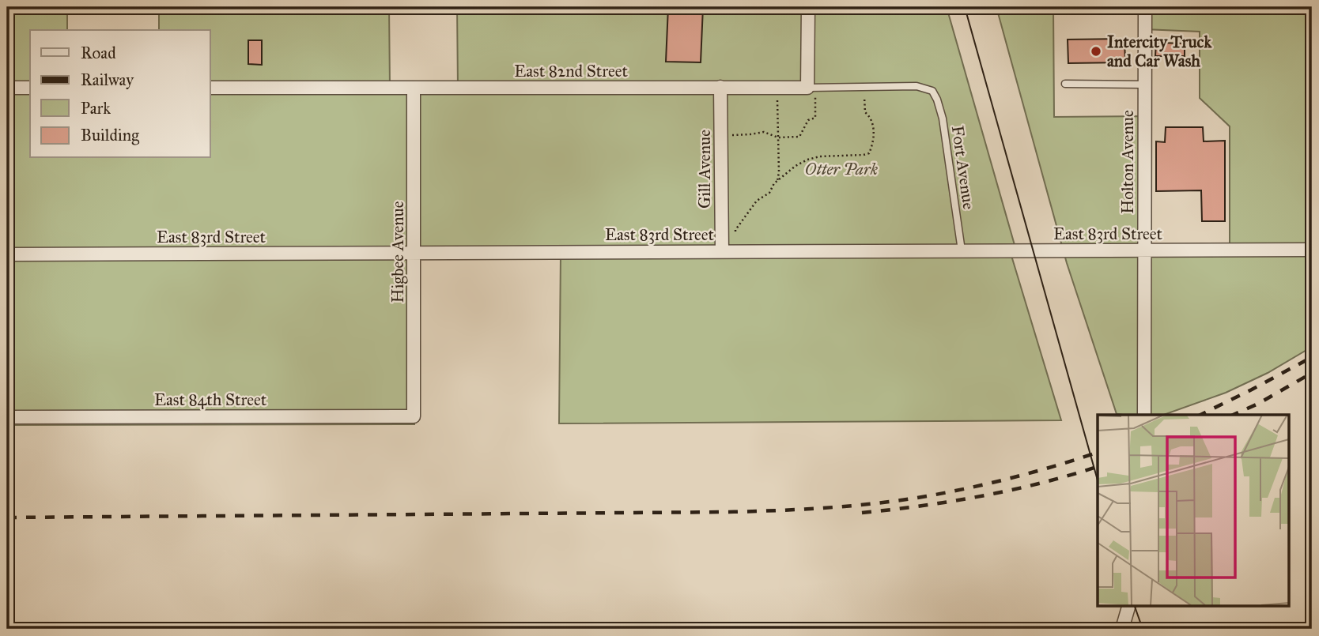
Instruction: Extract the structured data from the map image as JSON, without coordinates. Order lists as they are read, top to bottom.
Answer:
{
  "streets": {
    "street": [
      "East 82nd Street",
      "Holton Avenue",
      "Gill Avenue",
      "East 83rd Street",
      "Higbee Avenue",
      "East 84th Street"
    ],
    "lane": ["Fort Avenue"]
  },
  "crossings": [
    ["East 82nd Street", "Fort Avenue"],
    ["East 82nd Street", "Gill Avenue"],
    ["East 82nd Street", "Higbee Avenue"],
    ["Holton Avenue", "East 83rd Street"],
    ["Fort Avenue", "East 83rd Street"],
    ["Gill Avenue", "East 83rd Street"],
    ["East 83rd Street", "Higbee Avenue"],
    ["Higbee Avenue", "East 84th Street"]
  ],
  "parks": ["Otter Park"],
  "places": ["Intercity Truck and Car Wash"],
  "legend": [
    "Road",
    "Railway",
    "Park",
    "Building"
  ]
}
